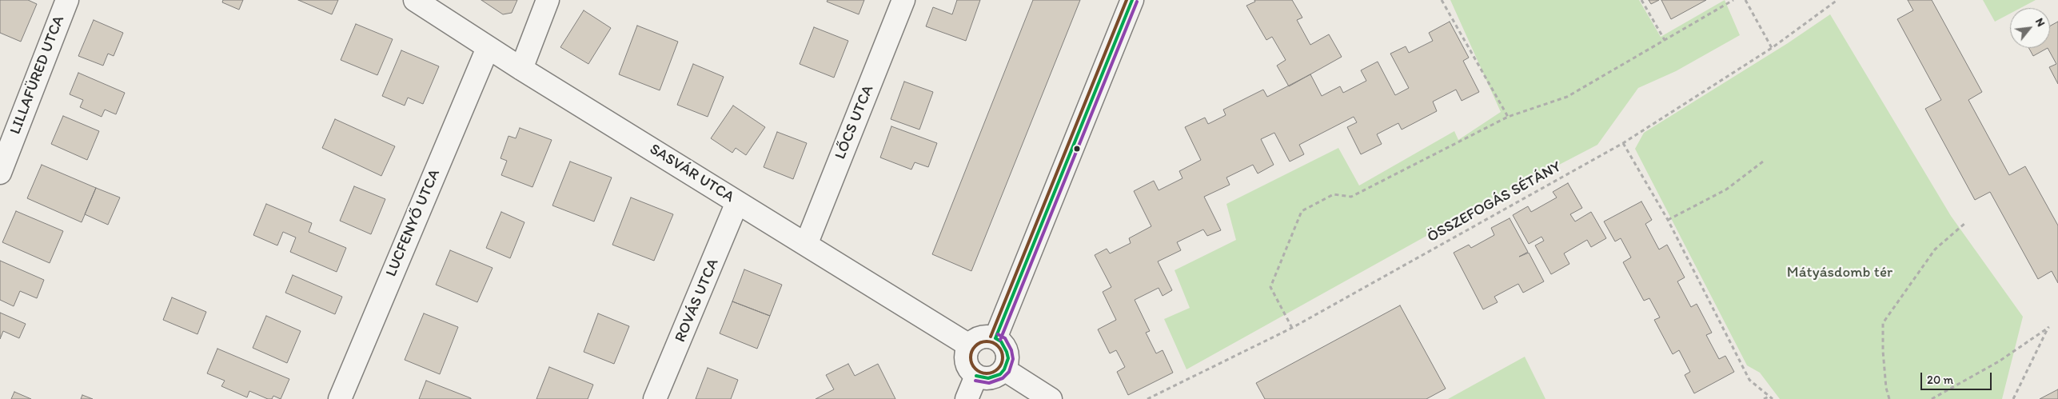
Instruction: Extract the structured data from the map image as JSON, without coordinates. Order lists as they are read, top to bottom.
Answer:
{
  "streets": {
    "street": [
      "LILLAFÜRED UTCA",
      "LŐCS UTCA",
      "SASVÁR UTCA",
      "LUCFENYŐ UTCA",
      "ROVÁS UTCA"
    ],
    "path": ["ÖSSZEFOGÁS SÉTÁNY"]
  },
  "crossings": [
    ["LŐCS UTCA", "SASVÁR UTCA"],
    ["SASVÁR UTCA", "LUCFENYŐ UTCA"],
    ["SASVÁR UTCA", "ROVÁS UTCA"]
  ],
  "parks": ["Mátyásdomb tér"],
  "scale_bar": "20 m",
  "north": "top right"
}
